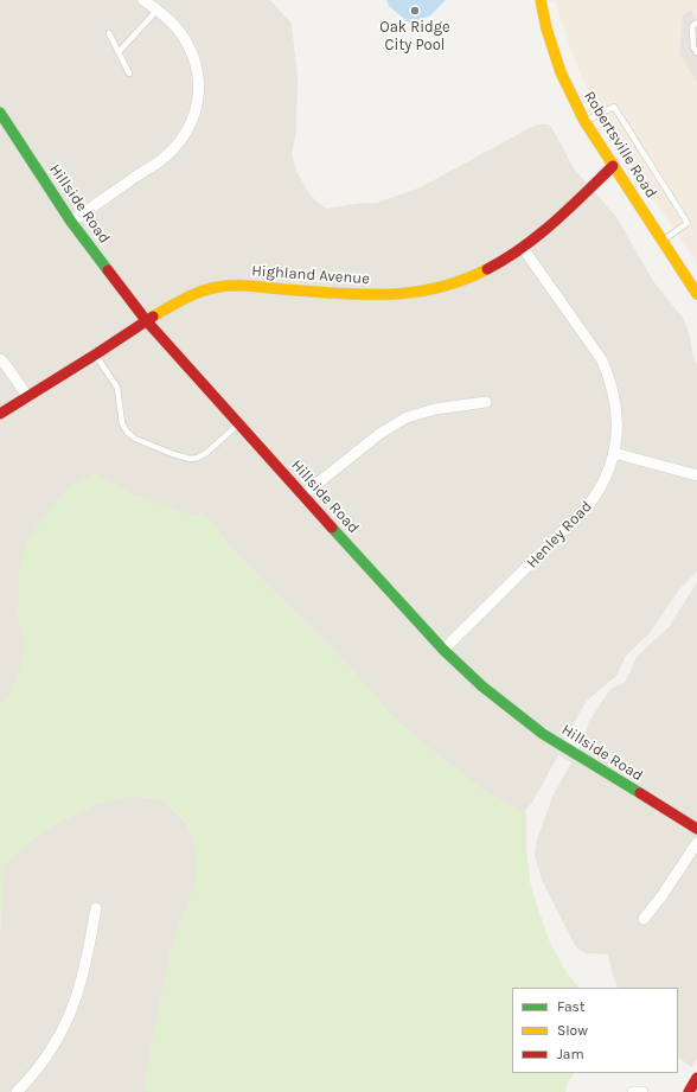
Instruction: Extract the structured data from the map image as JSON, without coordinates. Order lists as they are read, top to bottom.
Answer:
{
  "streets": {
    "main road": ["Robertsville Road", "Hillside Road", "Highland Avenue"],
    "street": ["Henley Road"]
  },
  "crossings": [
    ["Robertsville Road", "Highland Avenue"],
    ["Hillside Road", "Highland Avenue"],
    ["Hillside Road", "Henley Road"],
    ["Highland Avenue", "Henley Road"]
  ],
  "places": ["Oak Ridge City Pool"],
  "legend": ["Fast", "Slow", "Jam"]
}
